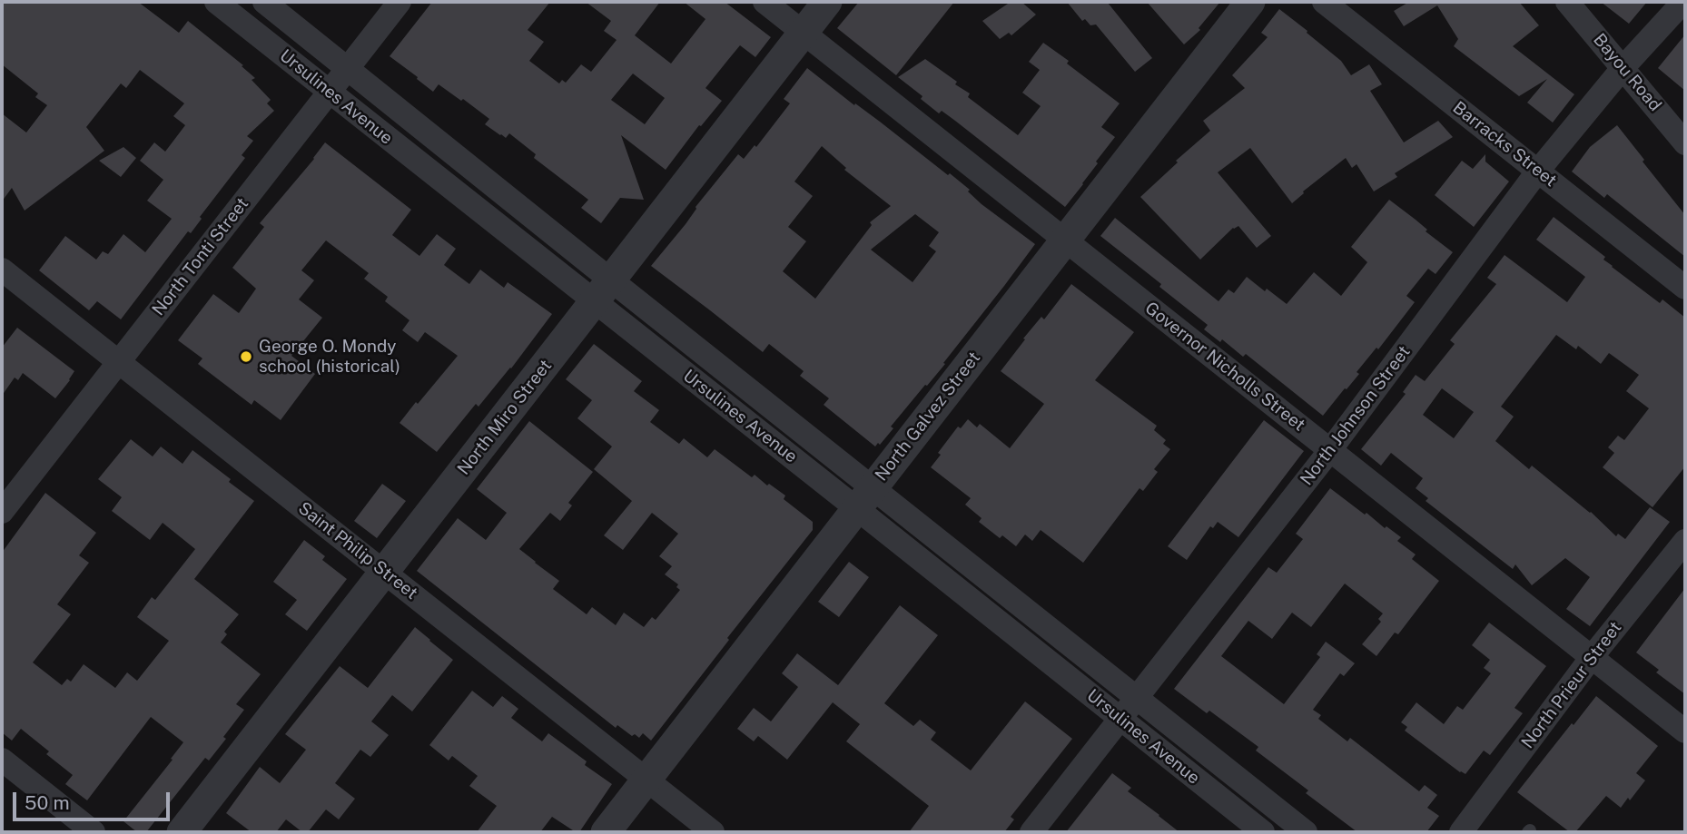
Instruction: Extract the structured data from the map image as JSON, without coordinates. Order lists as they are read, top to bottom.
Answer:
{
  "streets": {
    "street": [
      "Bayou Road",
      "Ursulines Avenue",
      "Barracks Street",
      "North Tonti Street",
      "Governor Nicholls Street",
      "North Johnson Street",
      "North Galvez Street",
      "North Miro Street",
      "Saint Philip Street",
      "North Prieur Street"
    ]
  },
  "crossings": [
    ["Bayou Road", "North Johnson Street"],
    ["Ursulines Avenue", "North Tonti Street"],
    ["Ursulines Avenue", "North Johnson Street"],
    ["Ursulines Avenue", "North Galvez Street"],
    ["Ursulines Avenue", "North Miro Street"],
    ["Barracks Street", "North Johnson Street"],
    ["North Tonti Street", "Saint Philip Street"],
    ["Governor Nicholls Street", "North Johnson Street"],
    ["Governor Nicholls Street", "North Galvez Street"],
    ["Governor Nicholls Street", "North Miro Street"],
    ["Governor Nicholls Street", "North Prieur Street"],
    ["North Galvez Street", "Saint Philip Street"],
    ["North Miro Street", "Saint Philip Street"]
  ],
  "places": ["George O. Mondy school (historical)"],
  "scale_bar": "50 m"
}
